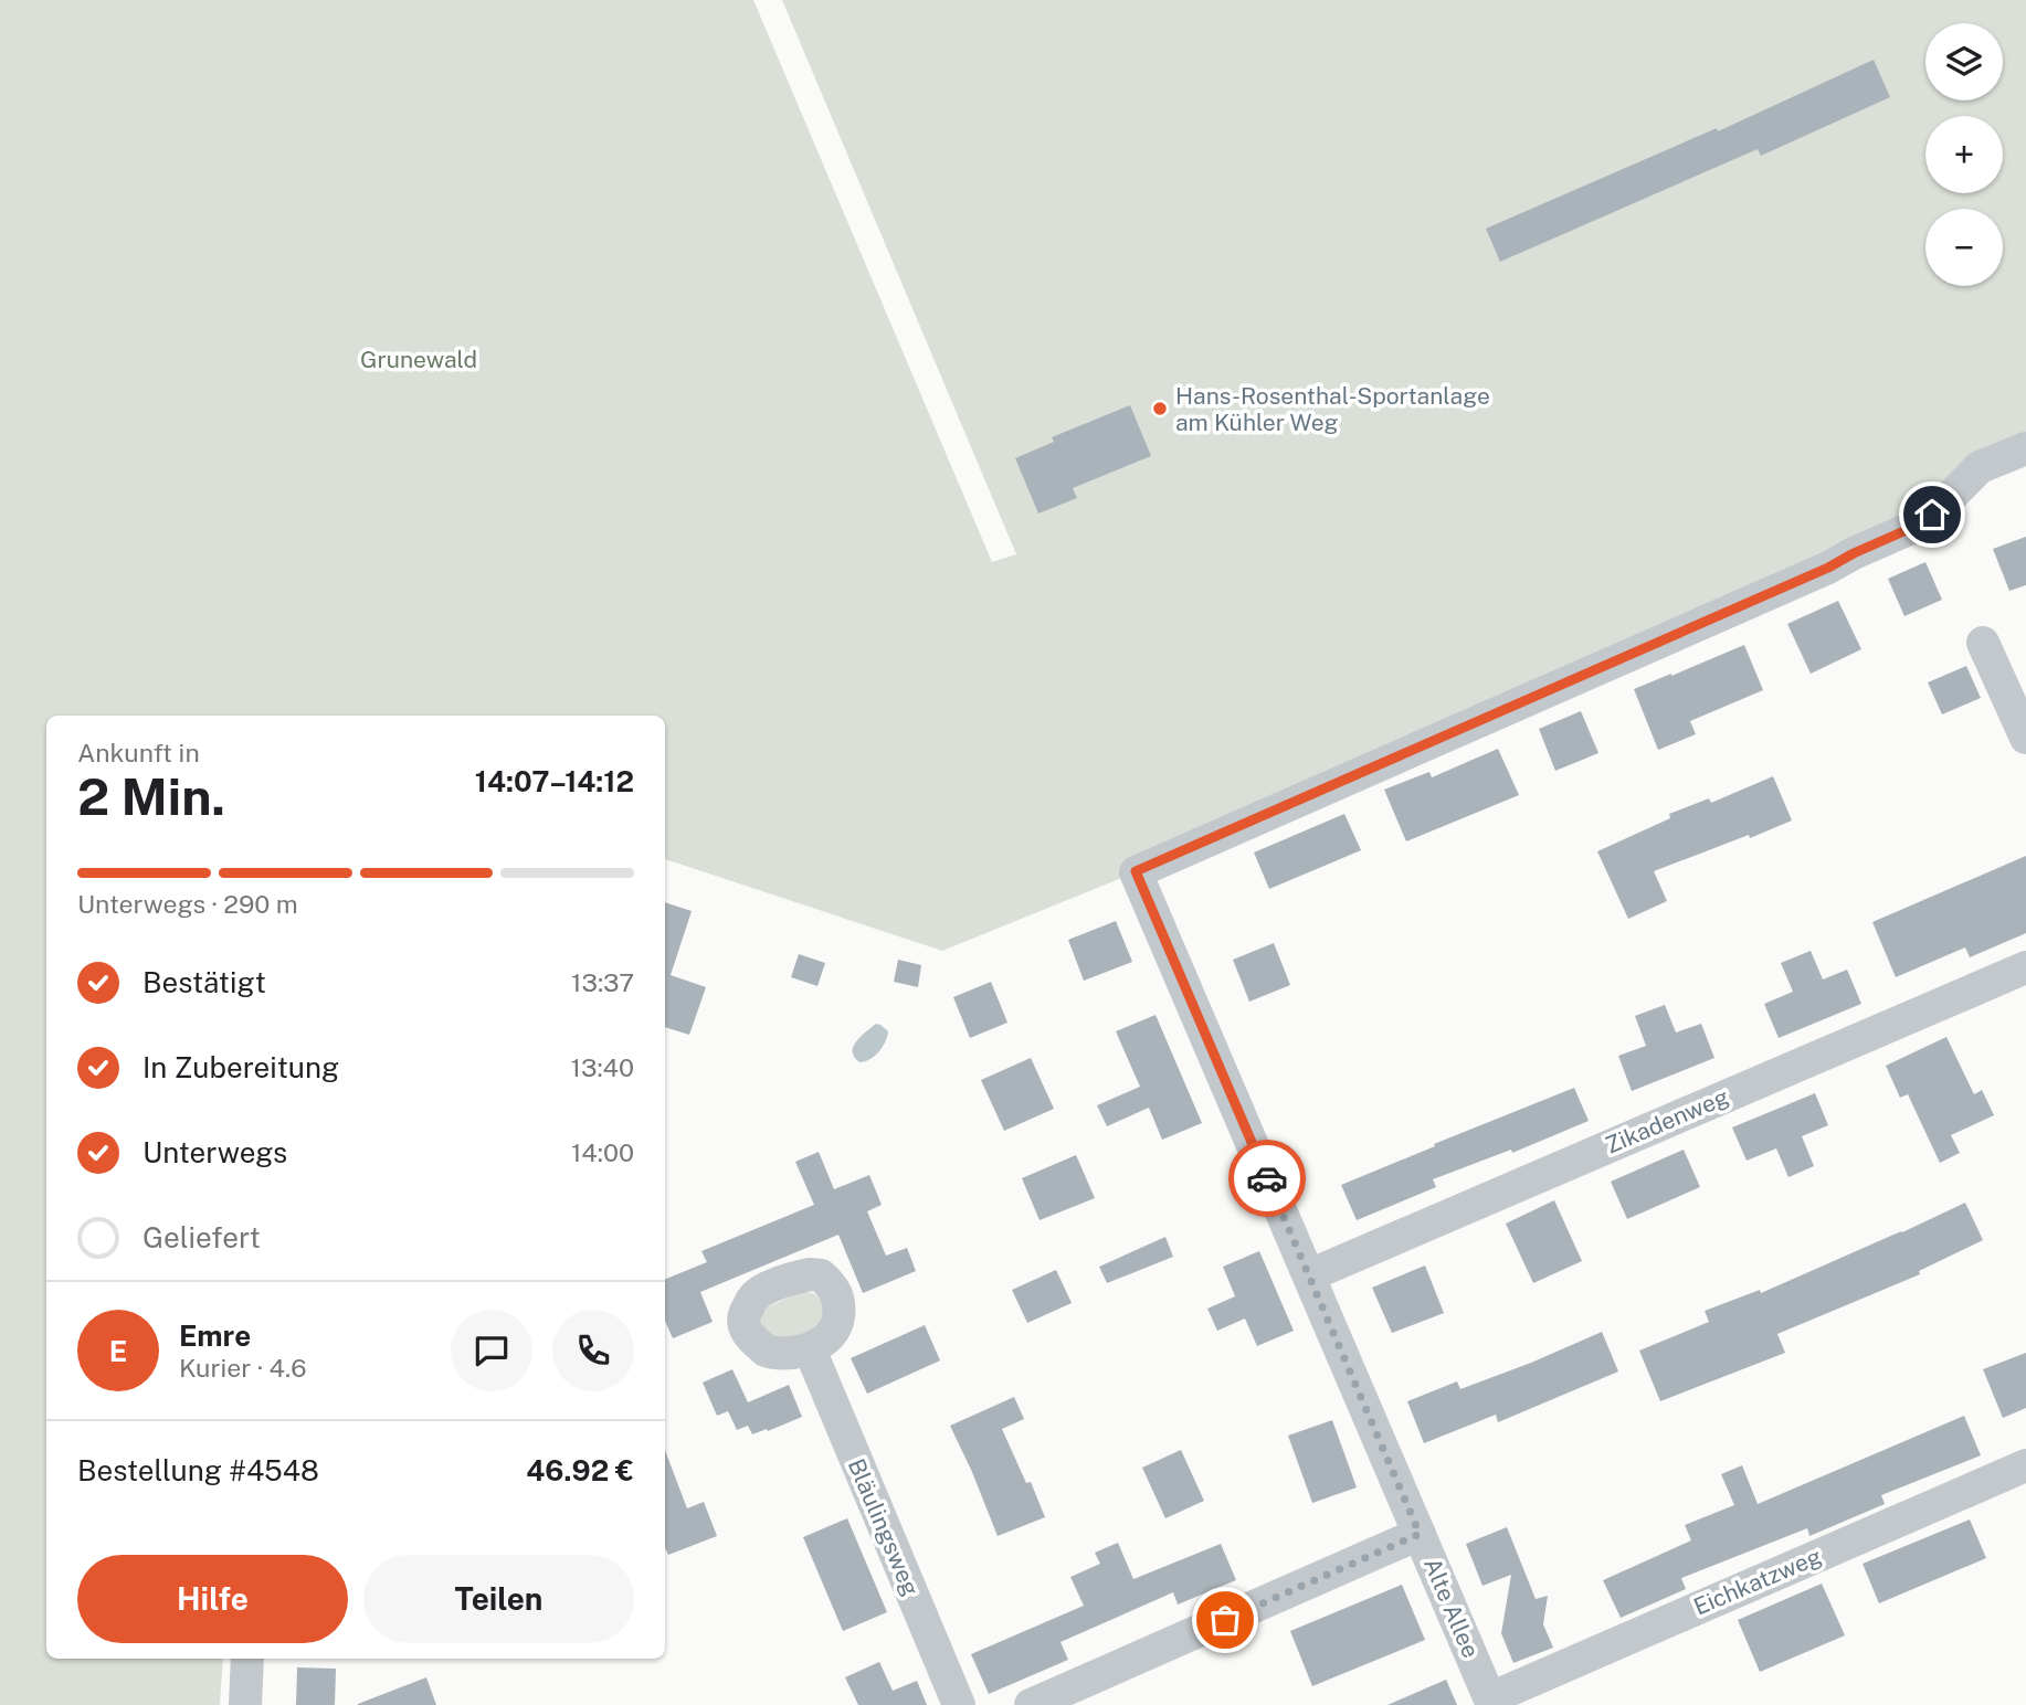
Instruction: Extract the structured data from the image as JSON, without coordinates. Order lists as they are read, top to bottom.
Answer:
{
  "streets": {
    "street": [
      "Zikadenweg",
      "Bläulingsweg",
      "Eichkatzweg",
      "Alte Allee"
    ]
  },
  "crossings": [
    ["Zikadenweg", "Alte Allee"],
    ["Eichkatzweg", "Alte Allee"]
  ],
  "parks": ["Grunewald"],
  "places": ["Hans-Rosenthal-Sportanlage am Kühler Weg"],
  "page": {
    "map_buttons": ["+", "−"],
    "heading": ["2 Min.", "Ankunft in", "14:07–14:12"],
    "panel": [
      "Emre",
      "Kurier · 4.6",
      "Bestellung #4548",
      "46.92 €"
    ],
    "bar": "Unterwegs · 290 m",
    "list": [
      ["Bestätigt", "13:37"],
      ["In Zubereitung", "13:40"],
      ["Unterwegs", "14:00"],
      "Geliefert"
    ],
    "round": "E",
    "buttons": ["Hilfe", "Teilen"]
  }
}
